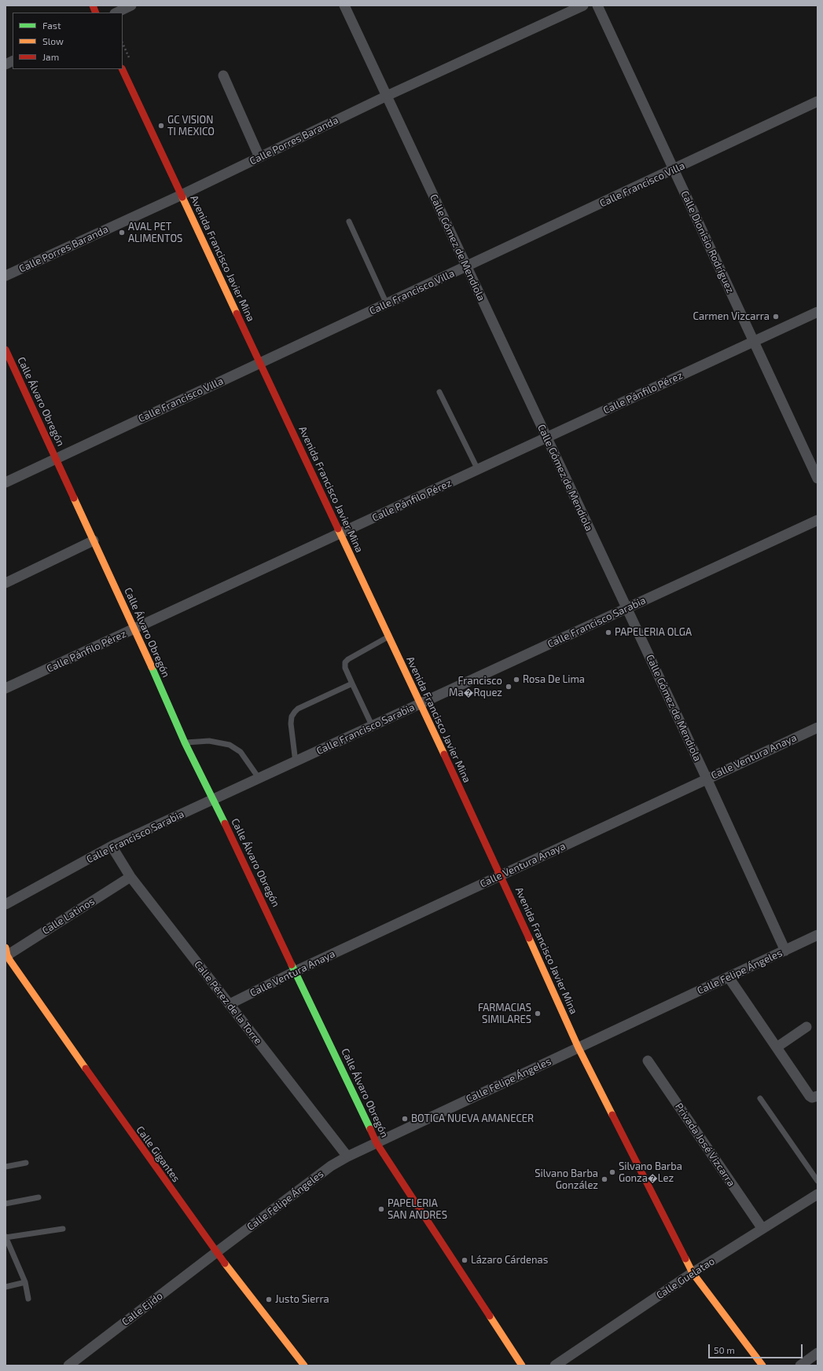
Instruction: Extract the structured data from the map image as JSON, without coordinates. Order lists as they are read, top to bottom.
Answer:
{
  "streets": {
    "main road": ["Avenida Francisco Javier Mina", "Calle Álvaro Obregón", "Calle Gigantes"],
    "street": [
      "Calle Porres Baranda",
      "Calle Francisco Villa",
      "Calle Dionisio Rodríguez",
      "Calle Gómez de Mendiola",
      "Calle Pánfilo Pérez",
      "Calle Francisco Sarabia",
      "Calle Ventura Anaya",
      "Calle Latinos",
      "Calle Felipe Ángeles",
      "Calle Pérez de la Torre",
      "Privada José Vizcarra",
      "Calle Guelatao",
      "Calle Ejido"
    ]
  },
  "crossings": [
    ["Calle Porres Baranda", "Calle Gómez de Mendiola"],
    ["Calle Porres Baranda", "Avenida Francisco Javier Mina"],
    ["Calle Francisco Villa", "Calle Dionisio Rodríguez"],
    ["Calle Francisco Villa", "Calle Gómez de Mendiola"],
    ["Calle Francisco Villa", "Avenida Francisco Javier Mina"],
    ["Calle Francisco Villa", "Calle Álvaro Obregón"],
    ["Calle Dionisio Rodríguez", "Calle Pánfilo Pérez"],
    ["Calle Gómez de Mendiola", "Calle Pánfilo Pérez"],
    ["Calle Gómez de Mendiola", "Calle Francisco Sarabia"],
    ["Calle Gómez de Mendiola", "Calle Ventura Anaya"],
    ["Calle Gómez de Mendiola", "Calle Felipe Ángeles"],
    ["Avenida Francisco Javier Mina", "Calle Pánfilo Pérez"],
    ["Avenida Francisco Javier Mina", "Calle Francisco Sarabia"],
    ["Avenida Francisco Javier Mina", "Calle Ventura Anaya"],
    ["Avenida Francisco Javier Mina", "Calle Felipe Ángeles"],
    ["Avenida Francisco Javier Mina", "Calle Guelatao"],
    ["Calle Pánfilo Pérez", "Calle Álvaro Obregón"],
    ["Calle Álvaro Obregón", "Calle Francisco Sarabia"],
    ["Calle Álvaro Obregón", "Calle Ventura Anaya"],
    ["Calle Álvaro Obregón", "Calle Felipe Ángeles"],
    ["Calle Francisco Sarabia", "Calle Pérez de la Torre"],
    ["Calle Ventura Anaya", "Calle Pérez de la Torre"],
    ["Calle Latinos", "Calle Pérez de la Torre"],
    ["Calle Latinos", "Calle Gigantes"],
    ["Calle Felipe Ángeles", "Calle Pérez de la Torre"],
    ["Calle Felipe Ángeles", "Calle Gigantes"],
    ["Calle Felipe Ángeles", "Calle Ejido"],
    ["Privada José Vizcarra", "Calle Guelatao"],
    ["Calle Gigantes", "Calle Ejido"]
  ],
  "places": [
    "GC VISION TI MEXICO",
    "AVAL PET ALIMENTOS",
    "Carmen Vizcarra",
    "PAPELERIA OLGA",
    "Rosa De Lima",
    "Francisco Ma�Rquez",
    "FARMACIAS SIMILARES",
    "BOTICA NUEVA AMANECER",
    "Silvano Barba Gonza�Lez",
    "Silvano Barba González",
    "PAPELERIA SAN ANDRES",
    "Lázaro Cárdenas",
    "Justo Sierra"
  ],
  "legend": ["Fast", "Slow", "Jam"],
  "scale_bar": "50 m"
}
